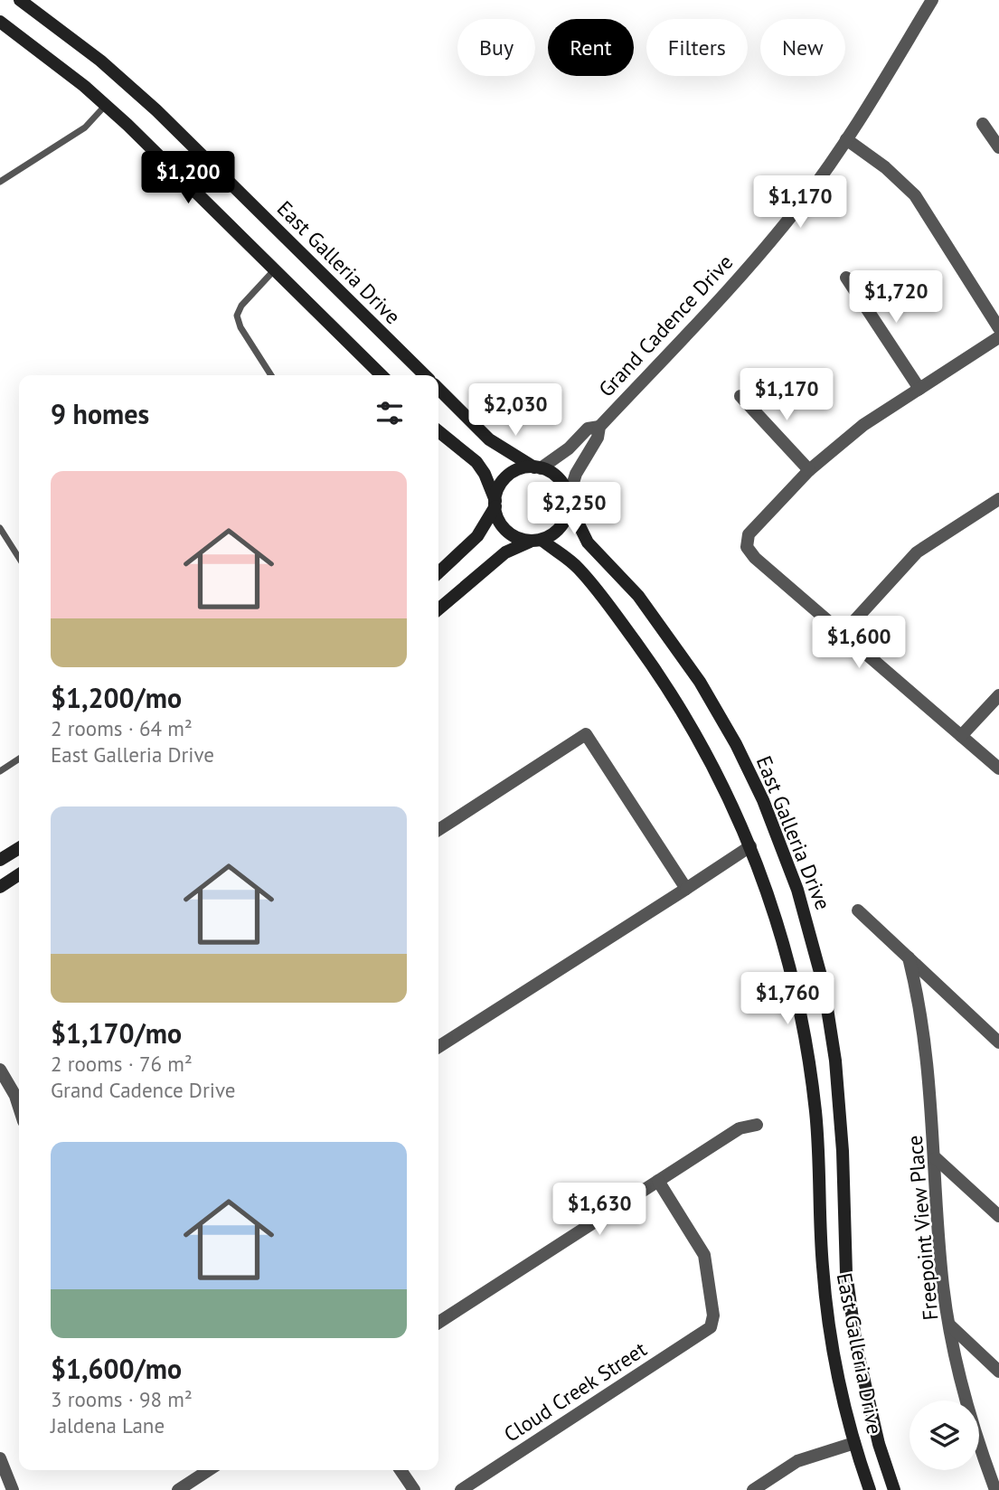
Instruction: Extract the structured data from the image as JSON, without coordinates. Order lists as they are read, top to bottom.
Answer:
{
  "streets": {
    "main road": ["East Galleria Drive"],
    "street": ["Grand Cadence Drive", "Freepoint View Place", "Cloud Creek Street"]
  },
  "crossings": [
    ["East Galleria Drive", "Grand Cadence Drive"]
  ],
  "page": {
    "chip": [
      "Buy",
      "Rent",
      "Filters",
      "New"
    ],
    "price": [
      "$1,200",
      "$1,170",
      "$1,720",
      "$1,170",
      "$2,030",
      "$2,250",
      "$1,600",
      "$1,760",
      "$1,630"
    ],
    "heading": "9 homes",
    "list": [
      {
        "name": "$1,200/mo",
        "note": "2 rooms · 64 m² · East Galleria Drive"
      },
      {
        "name": "$1,170/mo",
        "note": "2 rooms · 76 m² · Grand Cadence Drive"
      },
      {
        "name": "$1,600/mo",
        "note": "3 rooms · 98 m² · Jaldena Lane"
      }
    ]
  }
}
